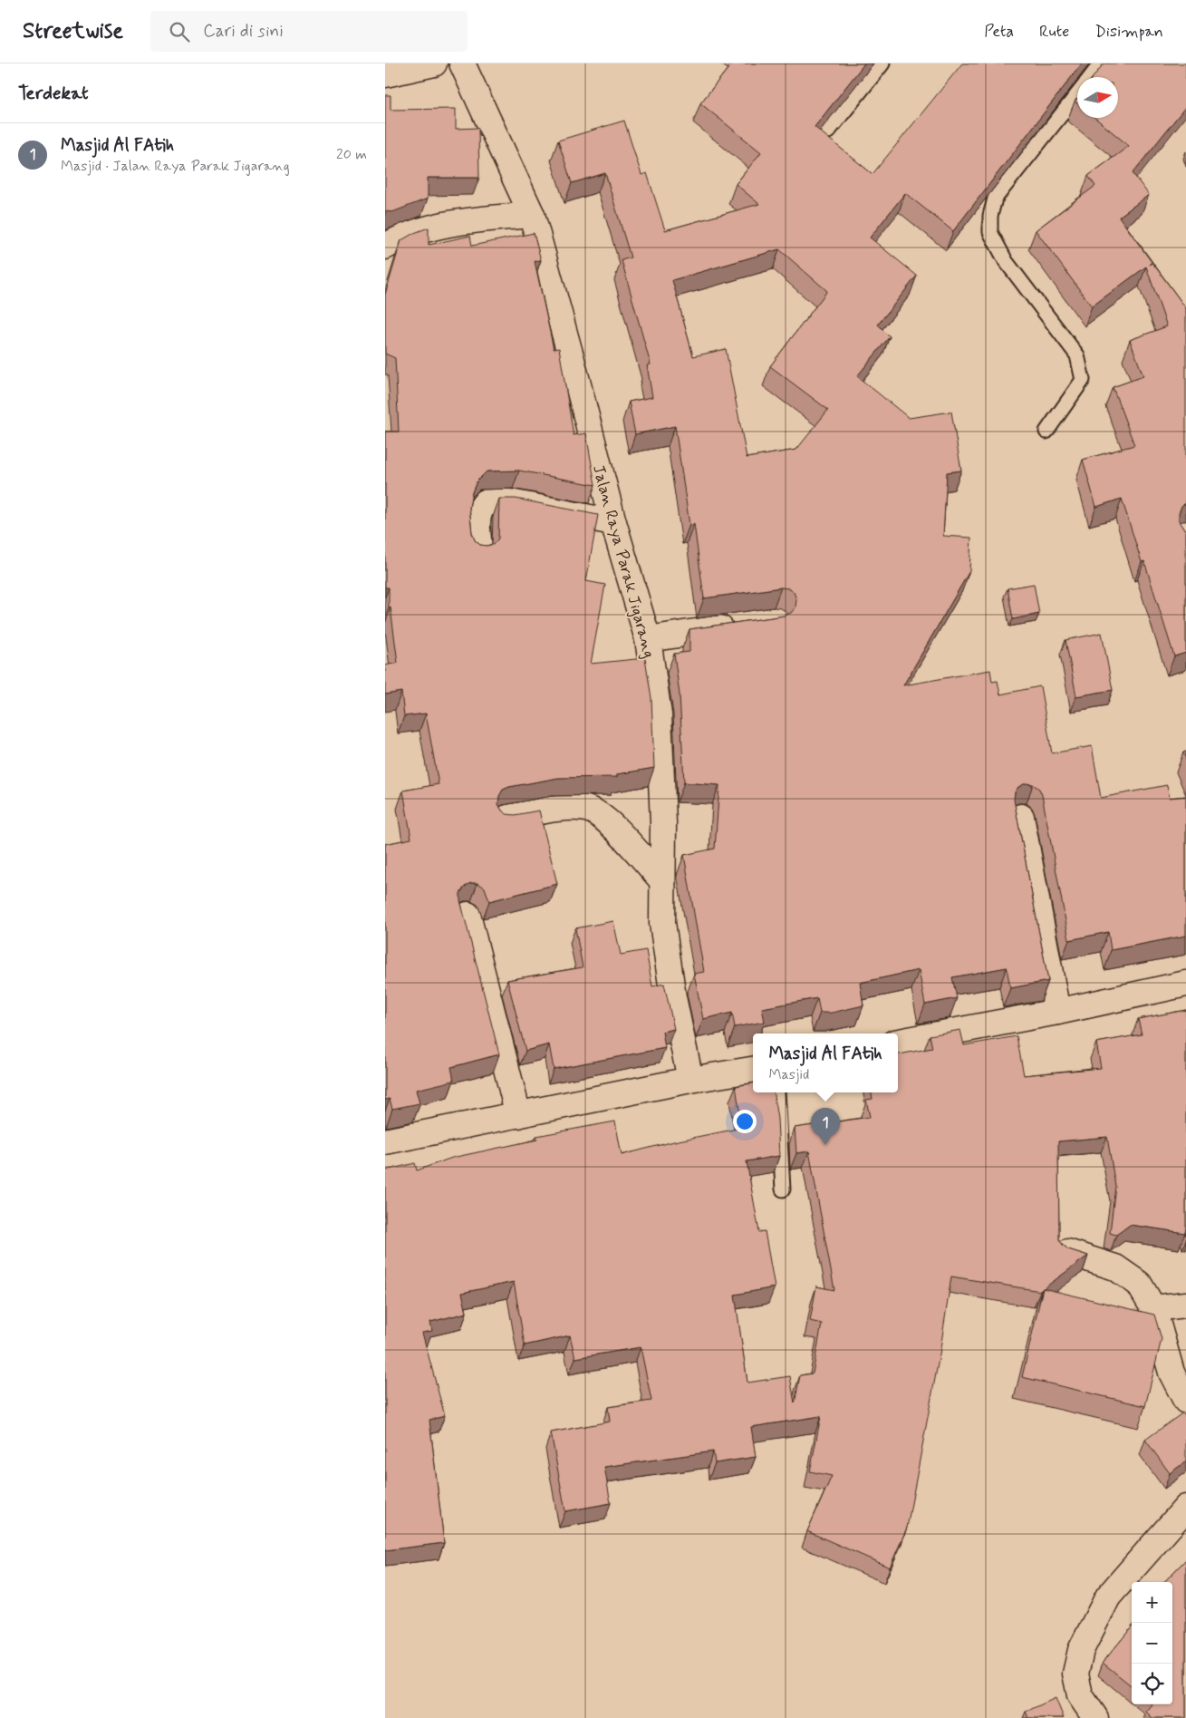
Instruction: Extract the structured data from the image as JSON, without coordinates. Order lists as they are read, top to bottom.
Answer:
{
  "streets": {
    "street": ["Jalan Raya Parak Jigarang"]
  },
  "north": "right",
  "page": {
    "header": "Streetwise",
    "search": "Cari di sini",
    "nav": ["Peta", "Rute", "Disimpan"],
    "heading": "Terdekat",
    "list": [
      {
        "mark": "1",
        "name": "Masjid Al FAtih",
        "note": "Masjid · Jalan Raya Parak Jigarang",
        "value": "20 m"
      }
    ],
    "popup": ["Masjid Al FAtih", "Masjid"],
    "pins": "1",
    "map_buttons": ["+", "−"]
  }
}
